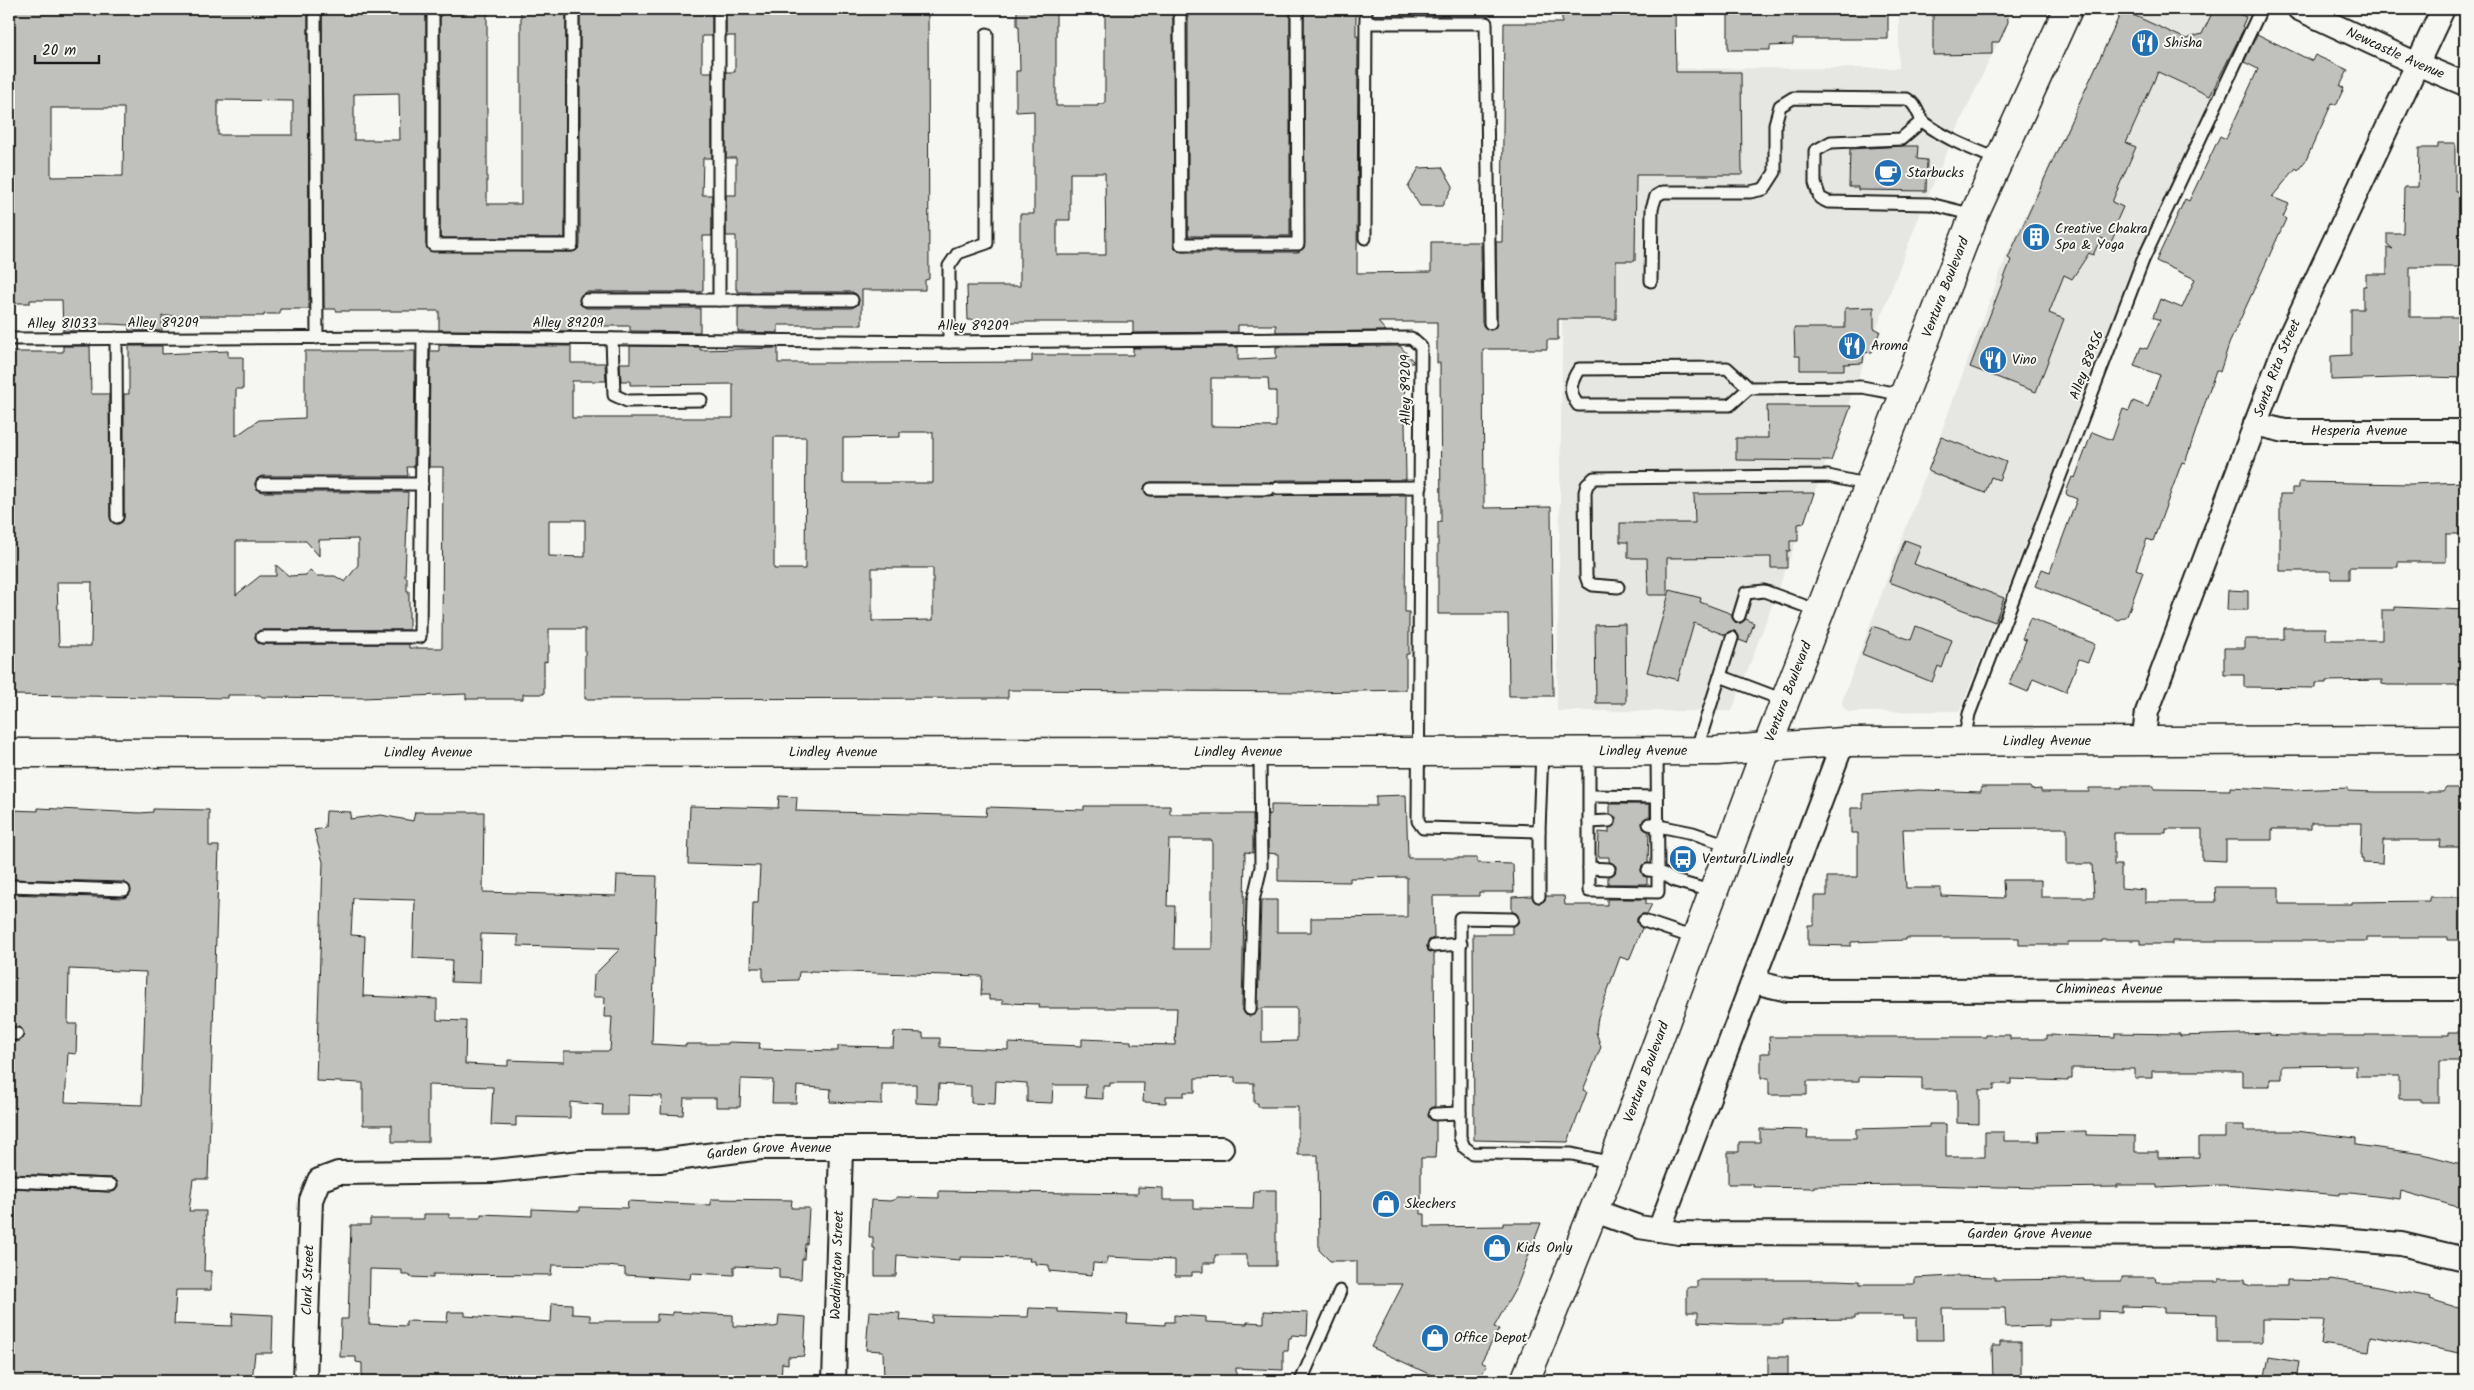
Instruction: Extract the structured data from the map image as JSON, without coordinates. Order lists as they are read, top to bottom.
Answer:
{
  "streets": {
    "main road": ["Ventura Boulevard", "Lindley Avenue"],
    "street": [
      "Newcastle Avenue",
      "Santa Rita Street",
      "Hesperia Avenue",
      "Chimineas Avenue",
      "Garden Grove Avenue",
      "Weddington Street",
      "Clark Street"
    ],
    "lane": ["Alley 89209", "Alley 81033", "Alley 88956"]
  },
  "crossings": [
    ["Newcastle Avenue", "Santa Rita Street"],
    ["Ventura Boulevard", "Lindley Avenue"],
    ["Ventura Boulevard", "Garden Grove Avenue"],
    ["Alley 89209", "Alley 81033"],
    ["Alley 89209", "Lindley Avenue"],
    ["Alley 88956", "Lindley Avenue"],
    ["Santa Rita Street", "Hesperia Avenue"],
    ["Santa Rita Street", "Lindley Avenue"],
    ["Garden Grove Avenue", "Weddington Street"],
    ["Garden Grove Avenue", "Clark Street"]
  ],
  "places": {
    "restaurant": ["Shisha", "Aroma", "Vino"],
    "cafe": ["Starbucks"],
    "building": ["Creative Chakra Spa & Yoga"],
    "bus stop": ["Ventura/Lindley"],
    "shop": ["Skechers", "Kids Only", "Office Depot"]
  },
  "scale_bar": "20 m"
}
